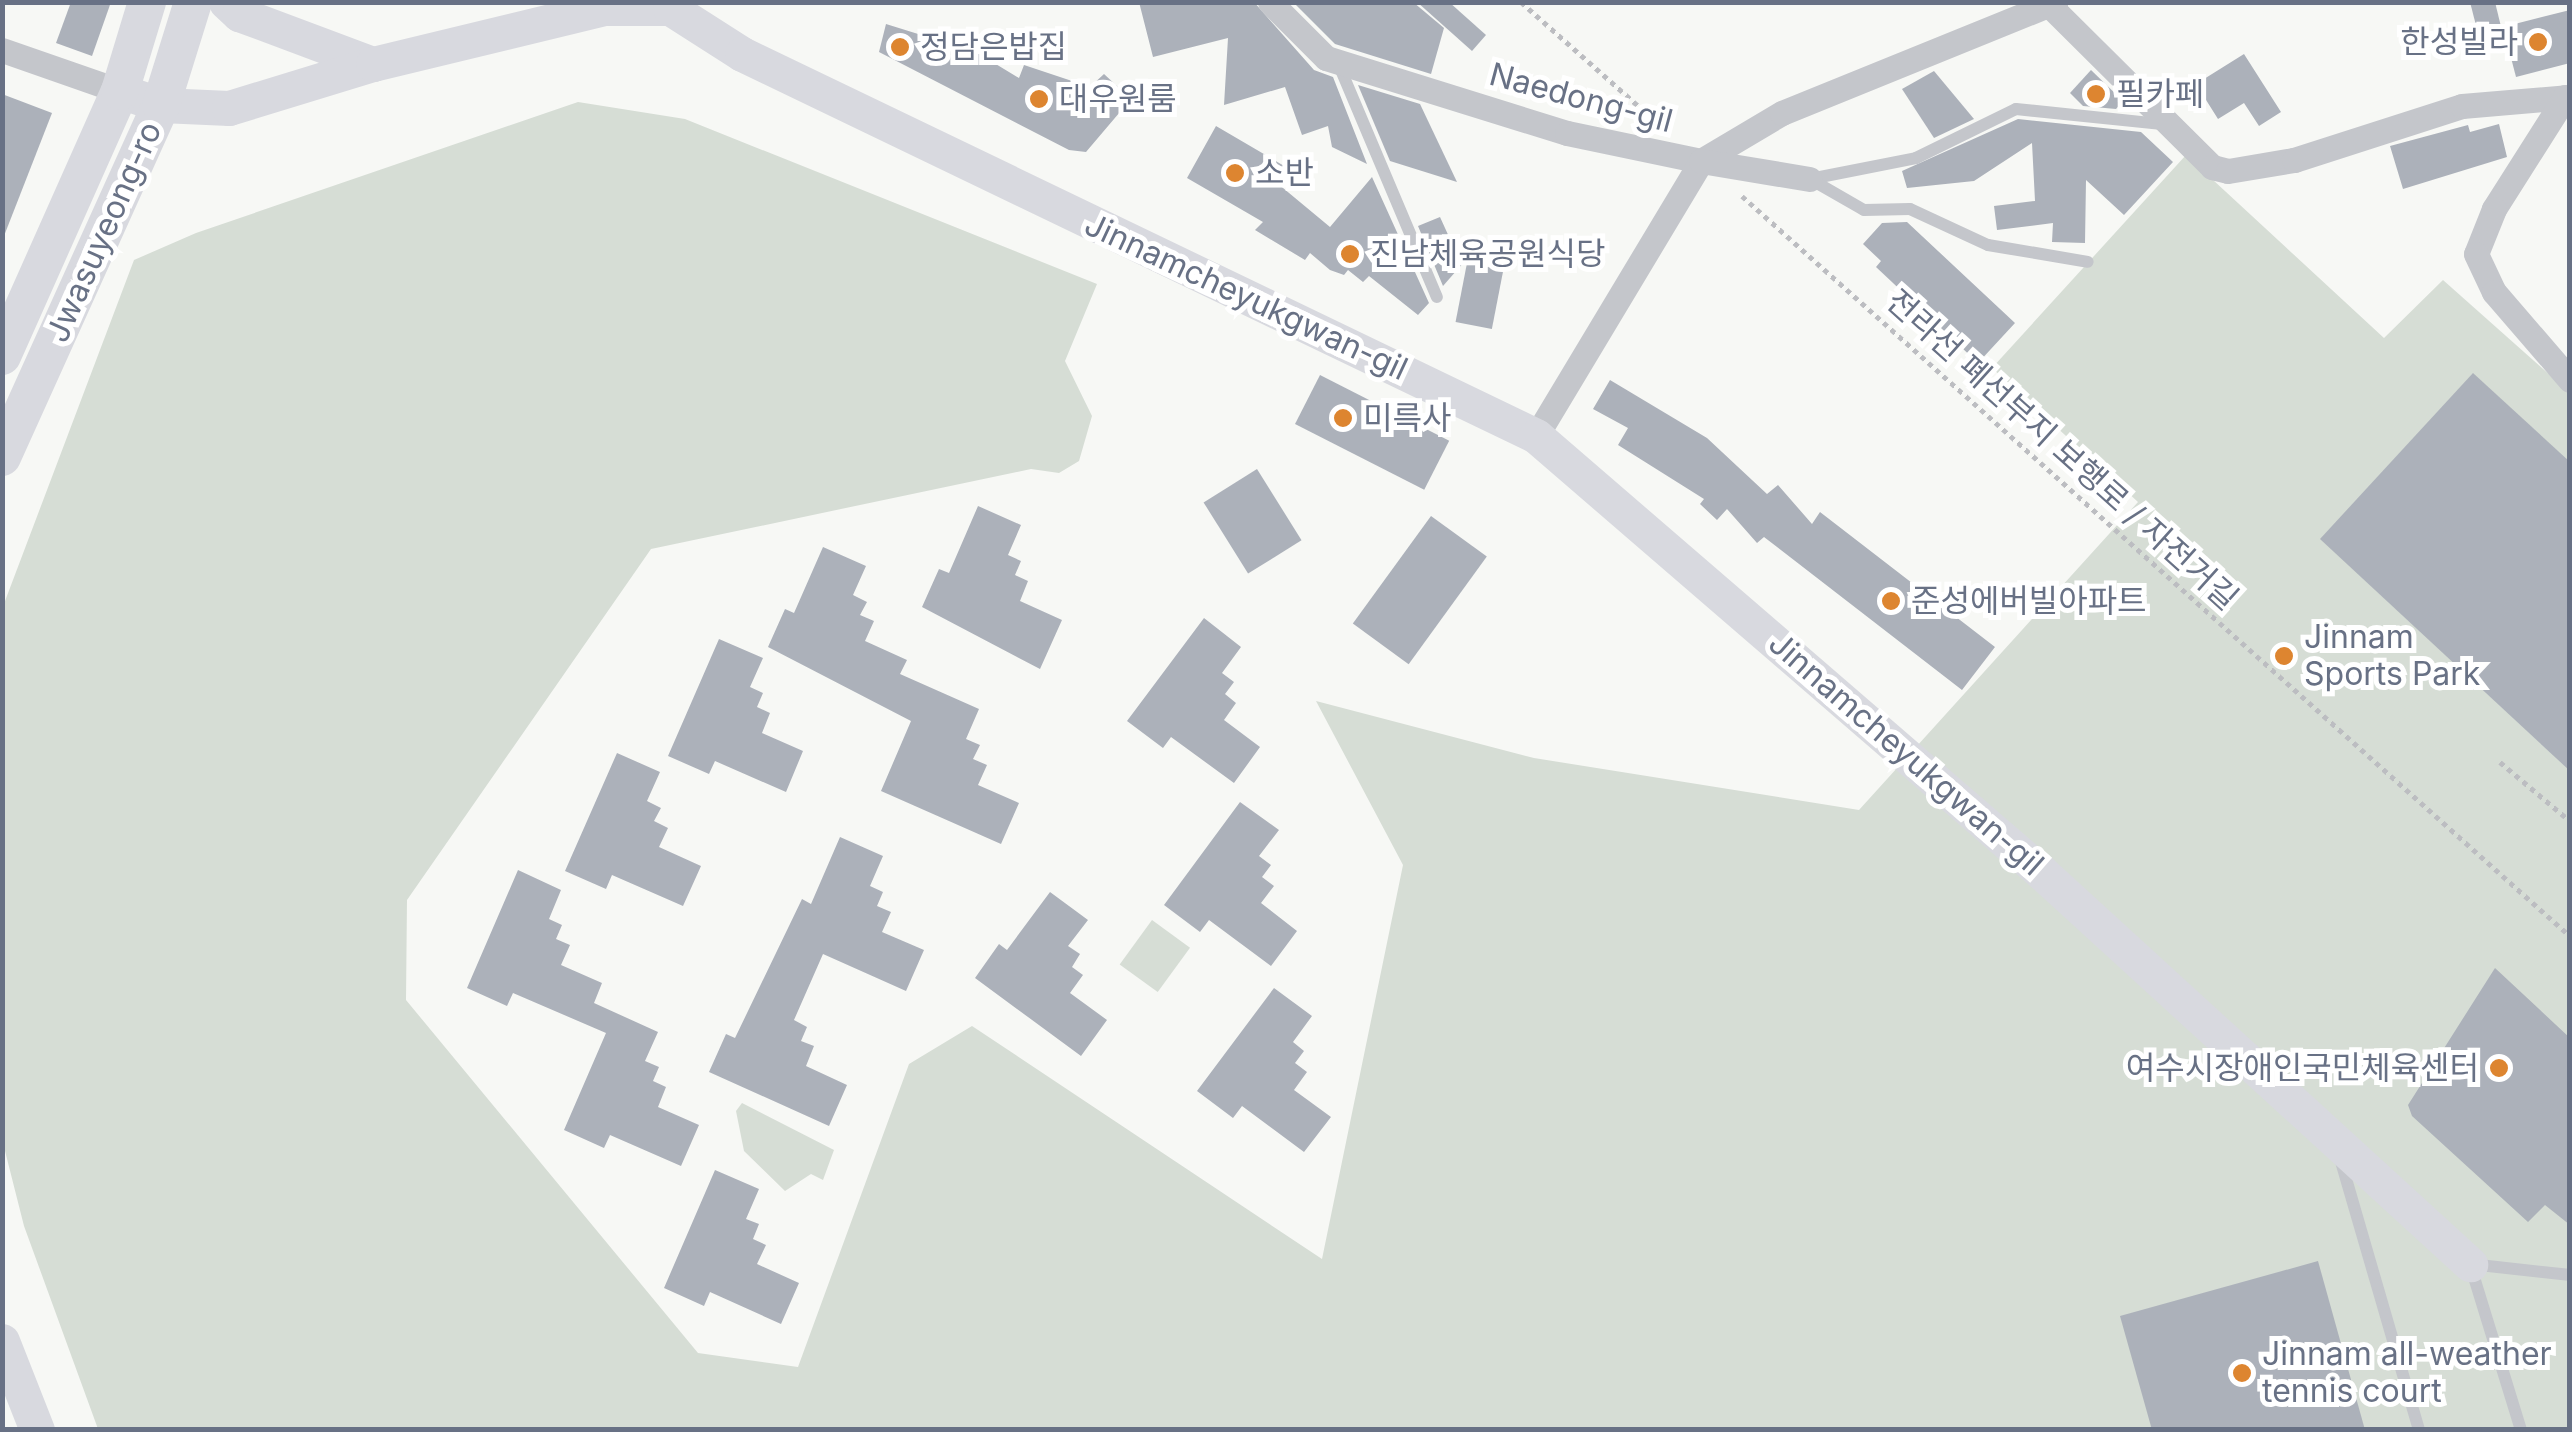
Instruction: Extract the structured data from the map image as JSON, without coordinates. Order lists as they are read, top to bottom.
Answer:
{
  "streets": {
    "main road": ["Jwasuyeong-ro"],
    "street": ["Naedong-gil", "Jinnamcheyukgwan-gil"],
    "path": ["전라선 폐선부지 보행로 / 자전거길"]
  },
  "crossings": [
    ["Naedong-gil", "전라선 폐선부지 보행로 / 자전거길"],
    ["Jwasuyeong-ro", "Jinnamcheyukgwan-gil"]
  ],
  "places": [
    "한성빌라",
    "정담은밥집",
    "필카페",
    "대우원룸",
    "소반",
    "진남체육공원식당",
    "미륵사",
    "준성에버빌아파트",
    "Jinnam Sports Park",
    "여수시장애인국민체육센터",
    "Jinnam all-weather tennis court"
  ]
}
